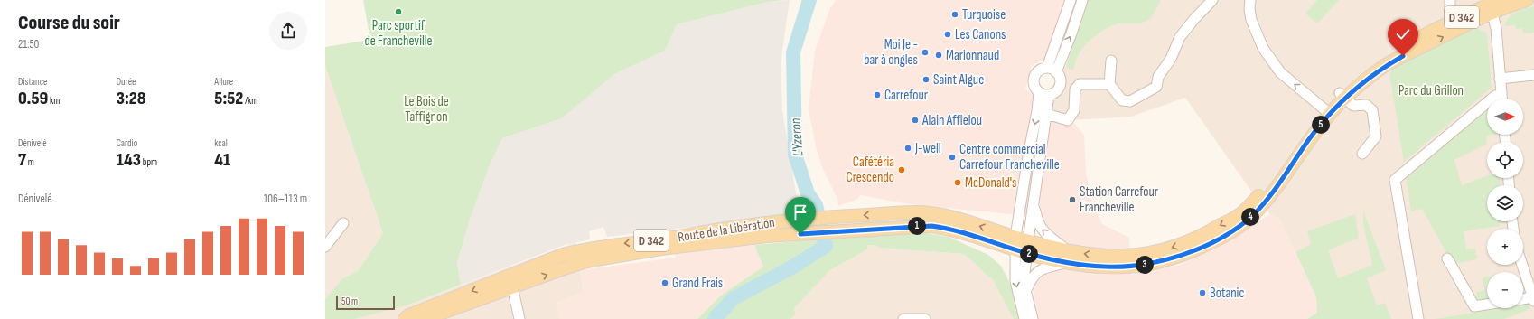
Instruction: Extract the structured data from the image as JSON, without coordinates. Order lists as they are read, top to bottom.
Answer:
{
  "streets": {
    "main road": ["D 342", "Route de la Libération"]
  },
  "crossings": [
    ["D 342", "Route de la Libération"]
  ],
  "water": ["L'Yzeron"],
  "parks": ["Parc du Grillon", "Le Bois de Taffignon"],
  "places": [
    "Parc sportif de Francheville",
    "Turquoise",
    "Les Canons",
    "Moi Je - bar à ongles",
    "Marionnaud",
    "Saint Algue",
    "Carrefour",
    "Alain Afflelou",
    "J-well",
    "Centre commercial Carrefour Francheville",
    "Cafétéria Crescendo",
    "McDonald's",
    "Station Carrefour Francheville",
    "Grand Frais",
    "Botanic"
  ],
  "scale_bar": "50 m",
  "north": "right",
  "page": {
    "heading": ["Course du soir", "21:50"],
    "stats": [
      ["Distance", "0.59 km"],
      ["Durée", "3:28"],
      ["Allure", "5:52 /km"],
      ["Dénivelé", "7 m"],
      ["Cardio", "143 bpm"],
      ["kcal", "41"]
    ],
    "map_buttons": ["+", "−"],
    "pins": [
      "5",
      "4",
      "1",
      "2",
      "3"
    ],
    "chart": ["Dénivelé", "106–113 m"],
    "scale": "50 m"
  }
}
